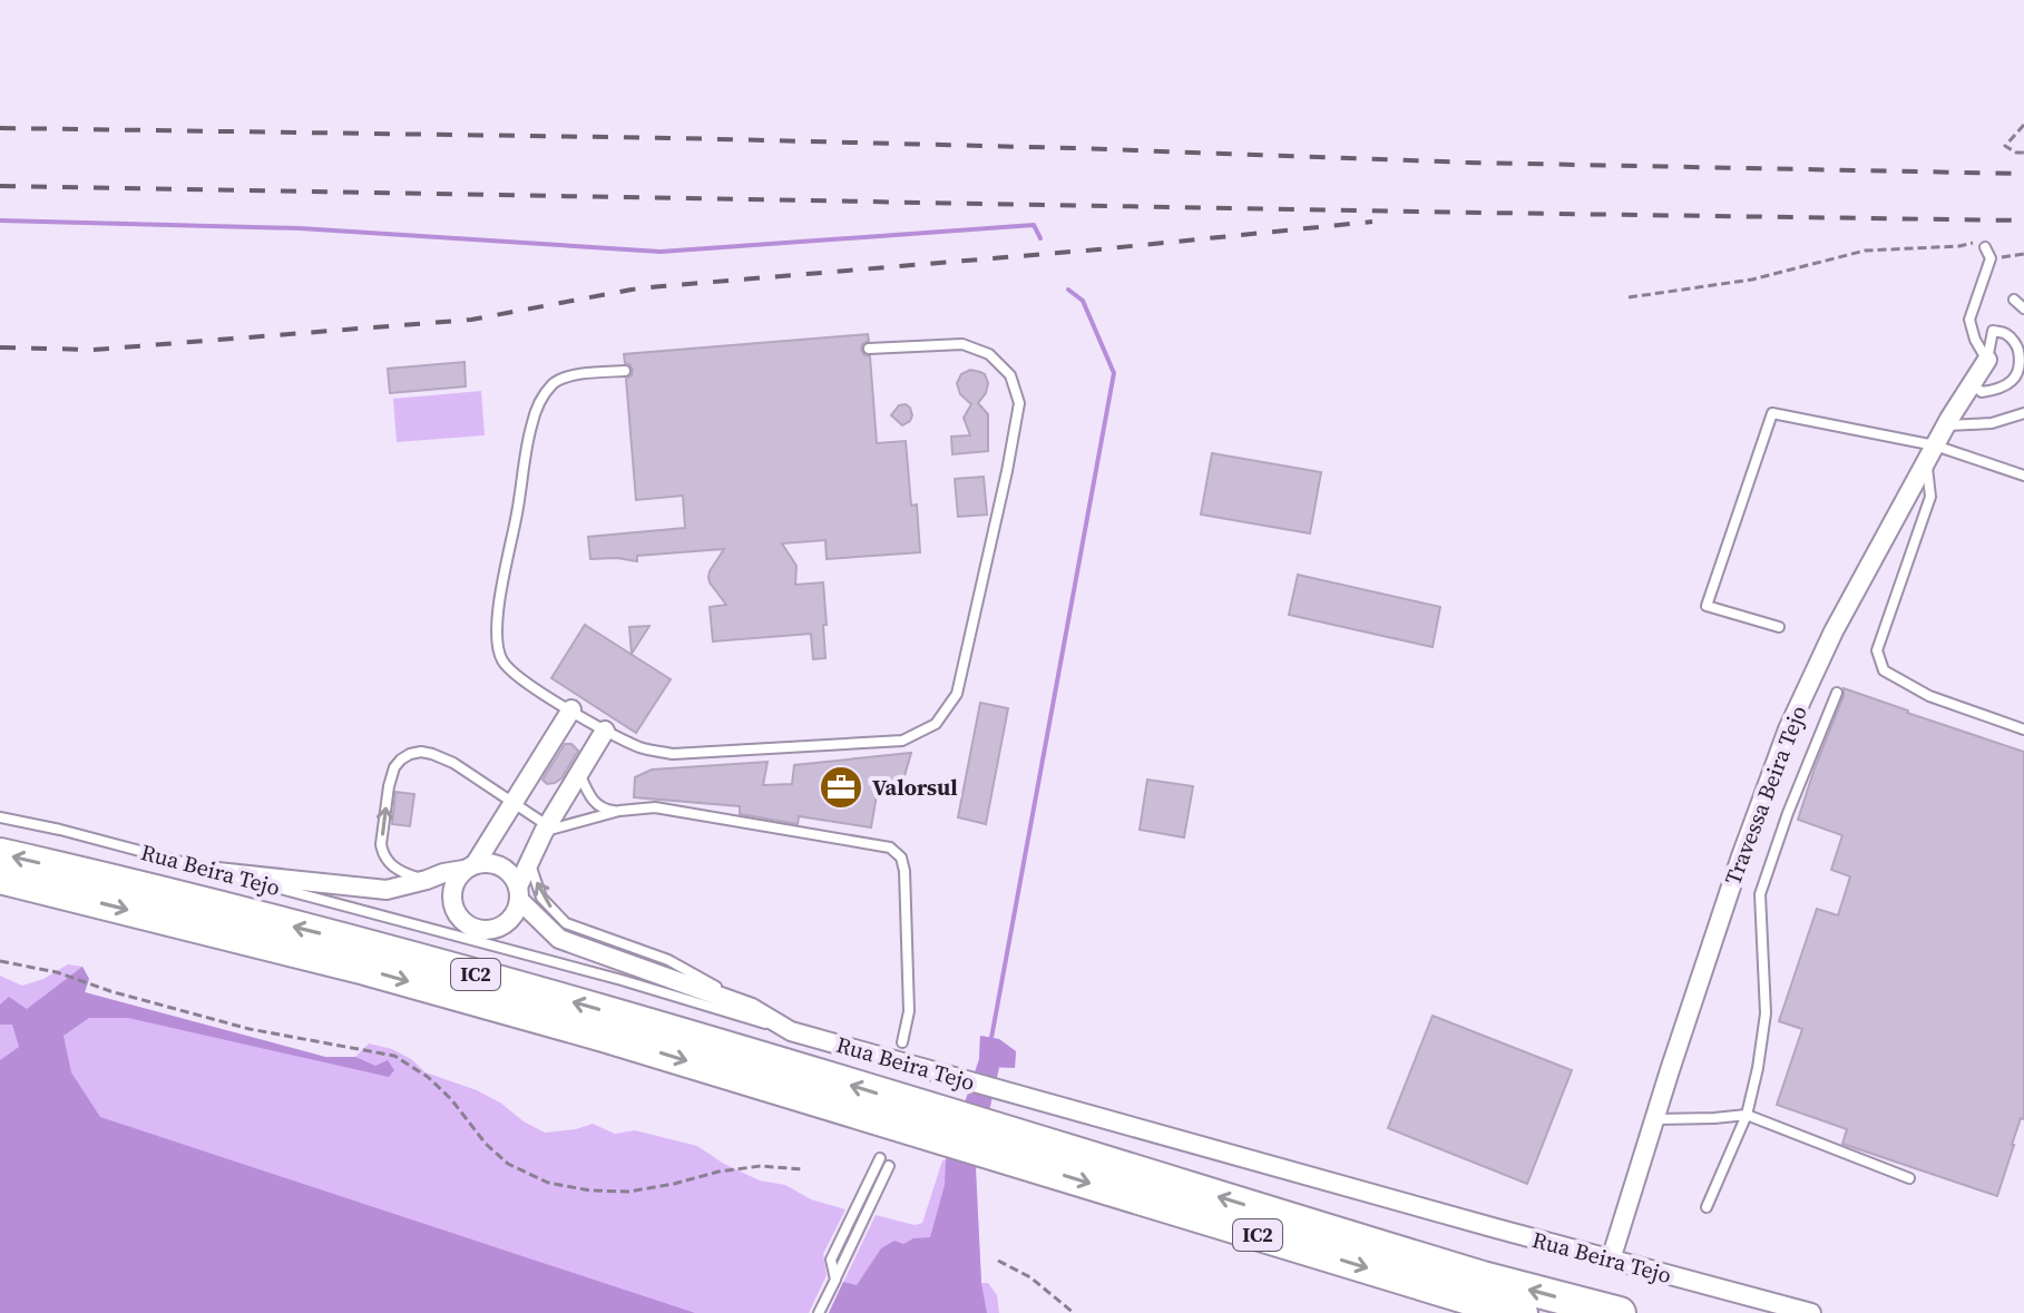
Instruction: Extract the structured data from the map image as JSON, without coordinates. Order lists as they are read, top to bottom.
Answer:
{
  "streets": {
    "highway": ["IC2"],
    "street": ["Travessa Beira Tejo", "Rua Beira Tejo"]
  },
  "crossings": [
    ["Travessa Beira Tejo", "Rua Beira Tejo"]
  ],
  "places": {
    "office": ["Valorsul"]
  }
}
